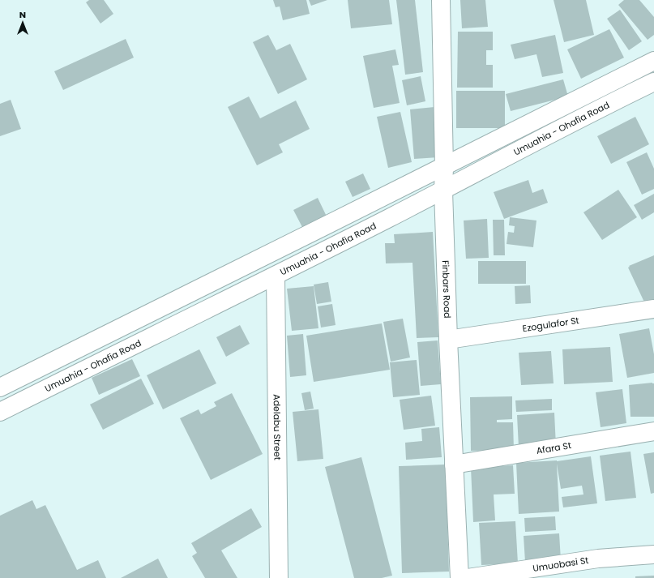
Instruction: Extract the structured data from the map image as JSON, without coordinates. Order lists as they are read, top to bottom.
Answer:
{
  "streets": {
    "street": [
      "Umuahia - Ohafia Road",
      "Finbars Road",
      "Ezogulafor St",
      "Adelabu Street",
      "Afara St",
      "Umuobasi St"
    ]
  },
  "crossings": [
    ["Umuahia - Ohafia Road", "Finbars Road"],
    ["Umuahia - Ohafia Road", "Adelabu Street"],
    ["Finbars Road", "Ezogulafor St"],
    ["Finbars Road", "Afara St"]
  ],
  "north": "top"
}
